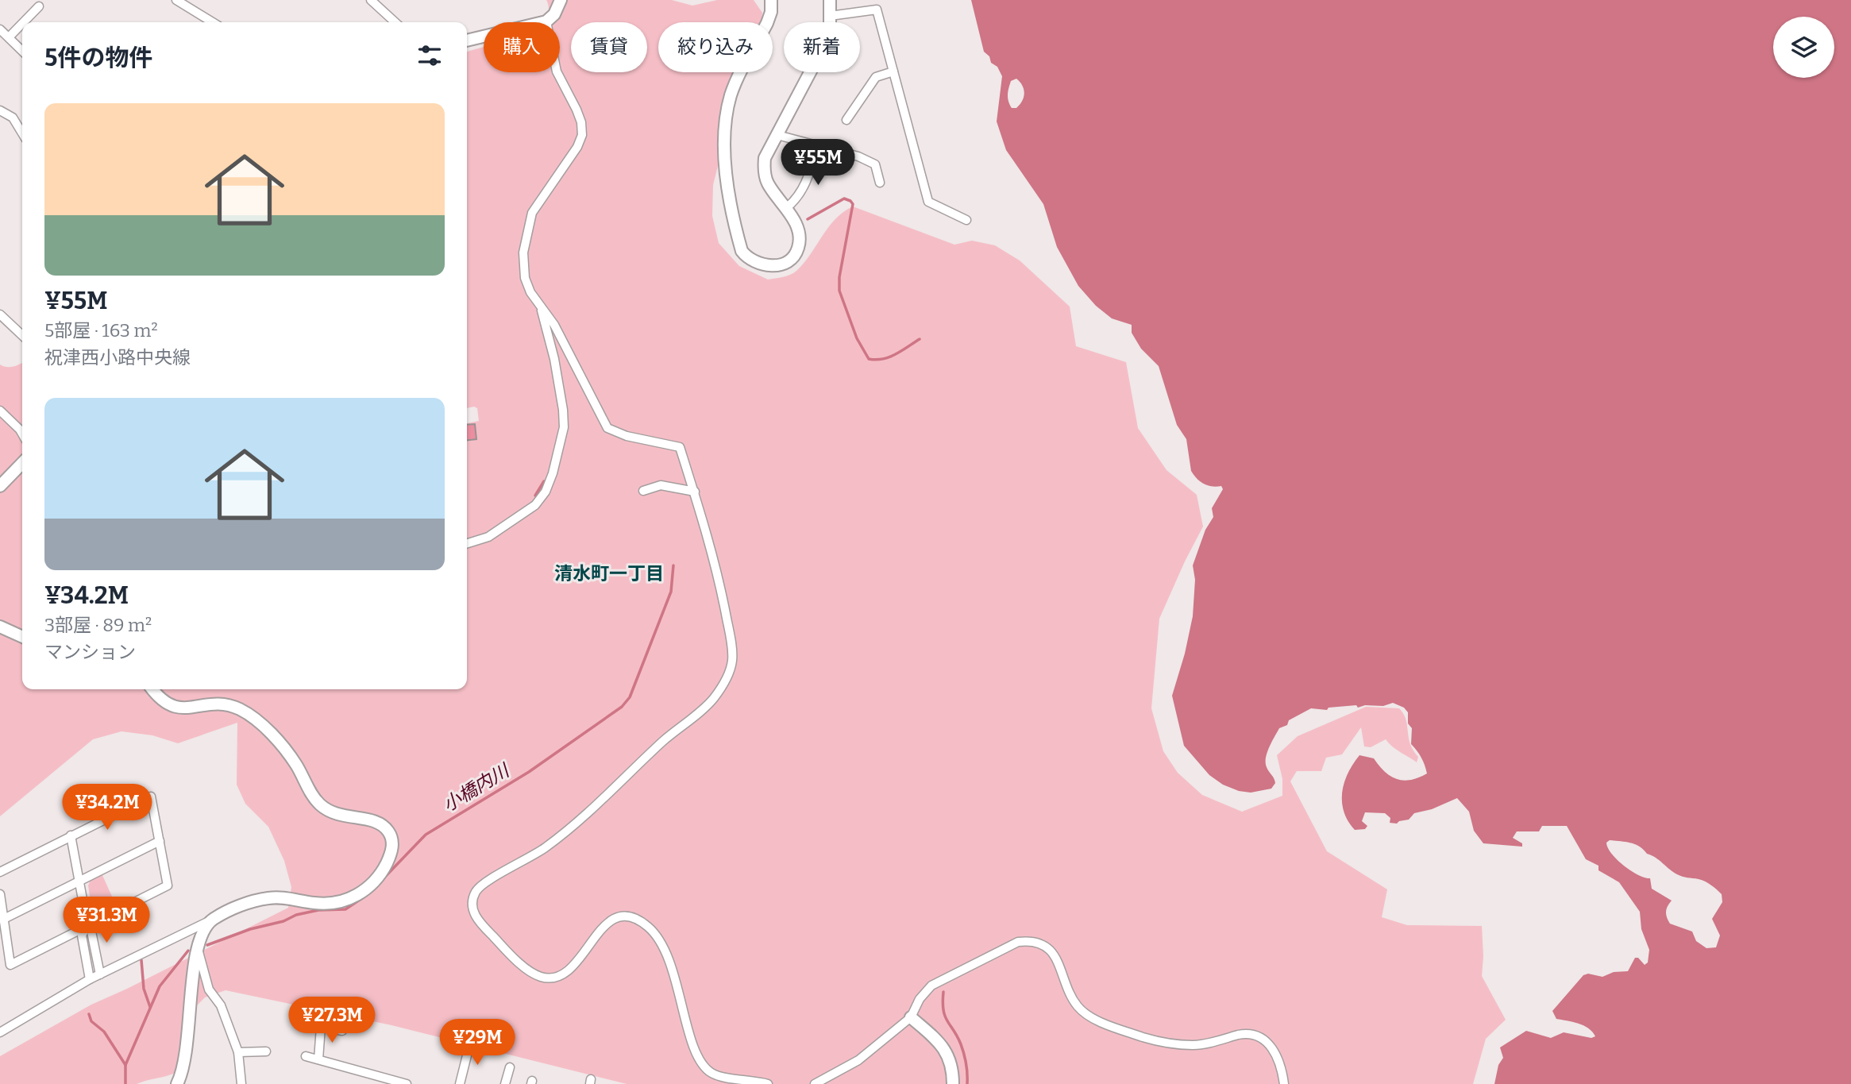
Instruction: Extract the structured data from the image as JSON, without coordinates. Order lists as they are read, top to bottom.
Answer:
{
  "districts": ["清水町一丁目"],
  "water": ["小橋内川"],
  "page": {
    "chip": [
      "購入",
      "賃貸",
      "絞り込み",
      "新着"
    ],
    "heading": "5件の物件",
    "list": [
      {
        "name": "¥55M",
        "note": "5部屋 · 163 m² · 祝津西小路中央線"
      },
      {
        "name": "¥34.2M",
        "note": "3部屋 · 89 m² · マンション"
      }
    ],
    "price": [
      "¥55M",
      "¥34.2M",
      "¥31.3M",
      "¥27.3M",
      "¥29M"
    ]
  }
}
